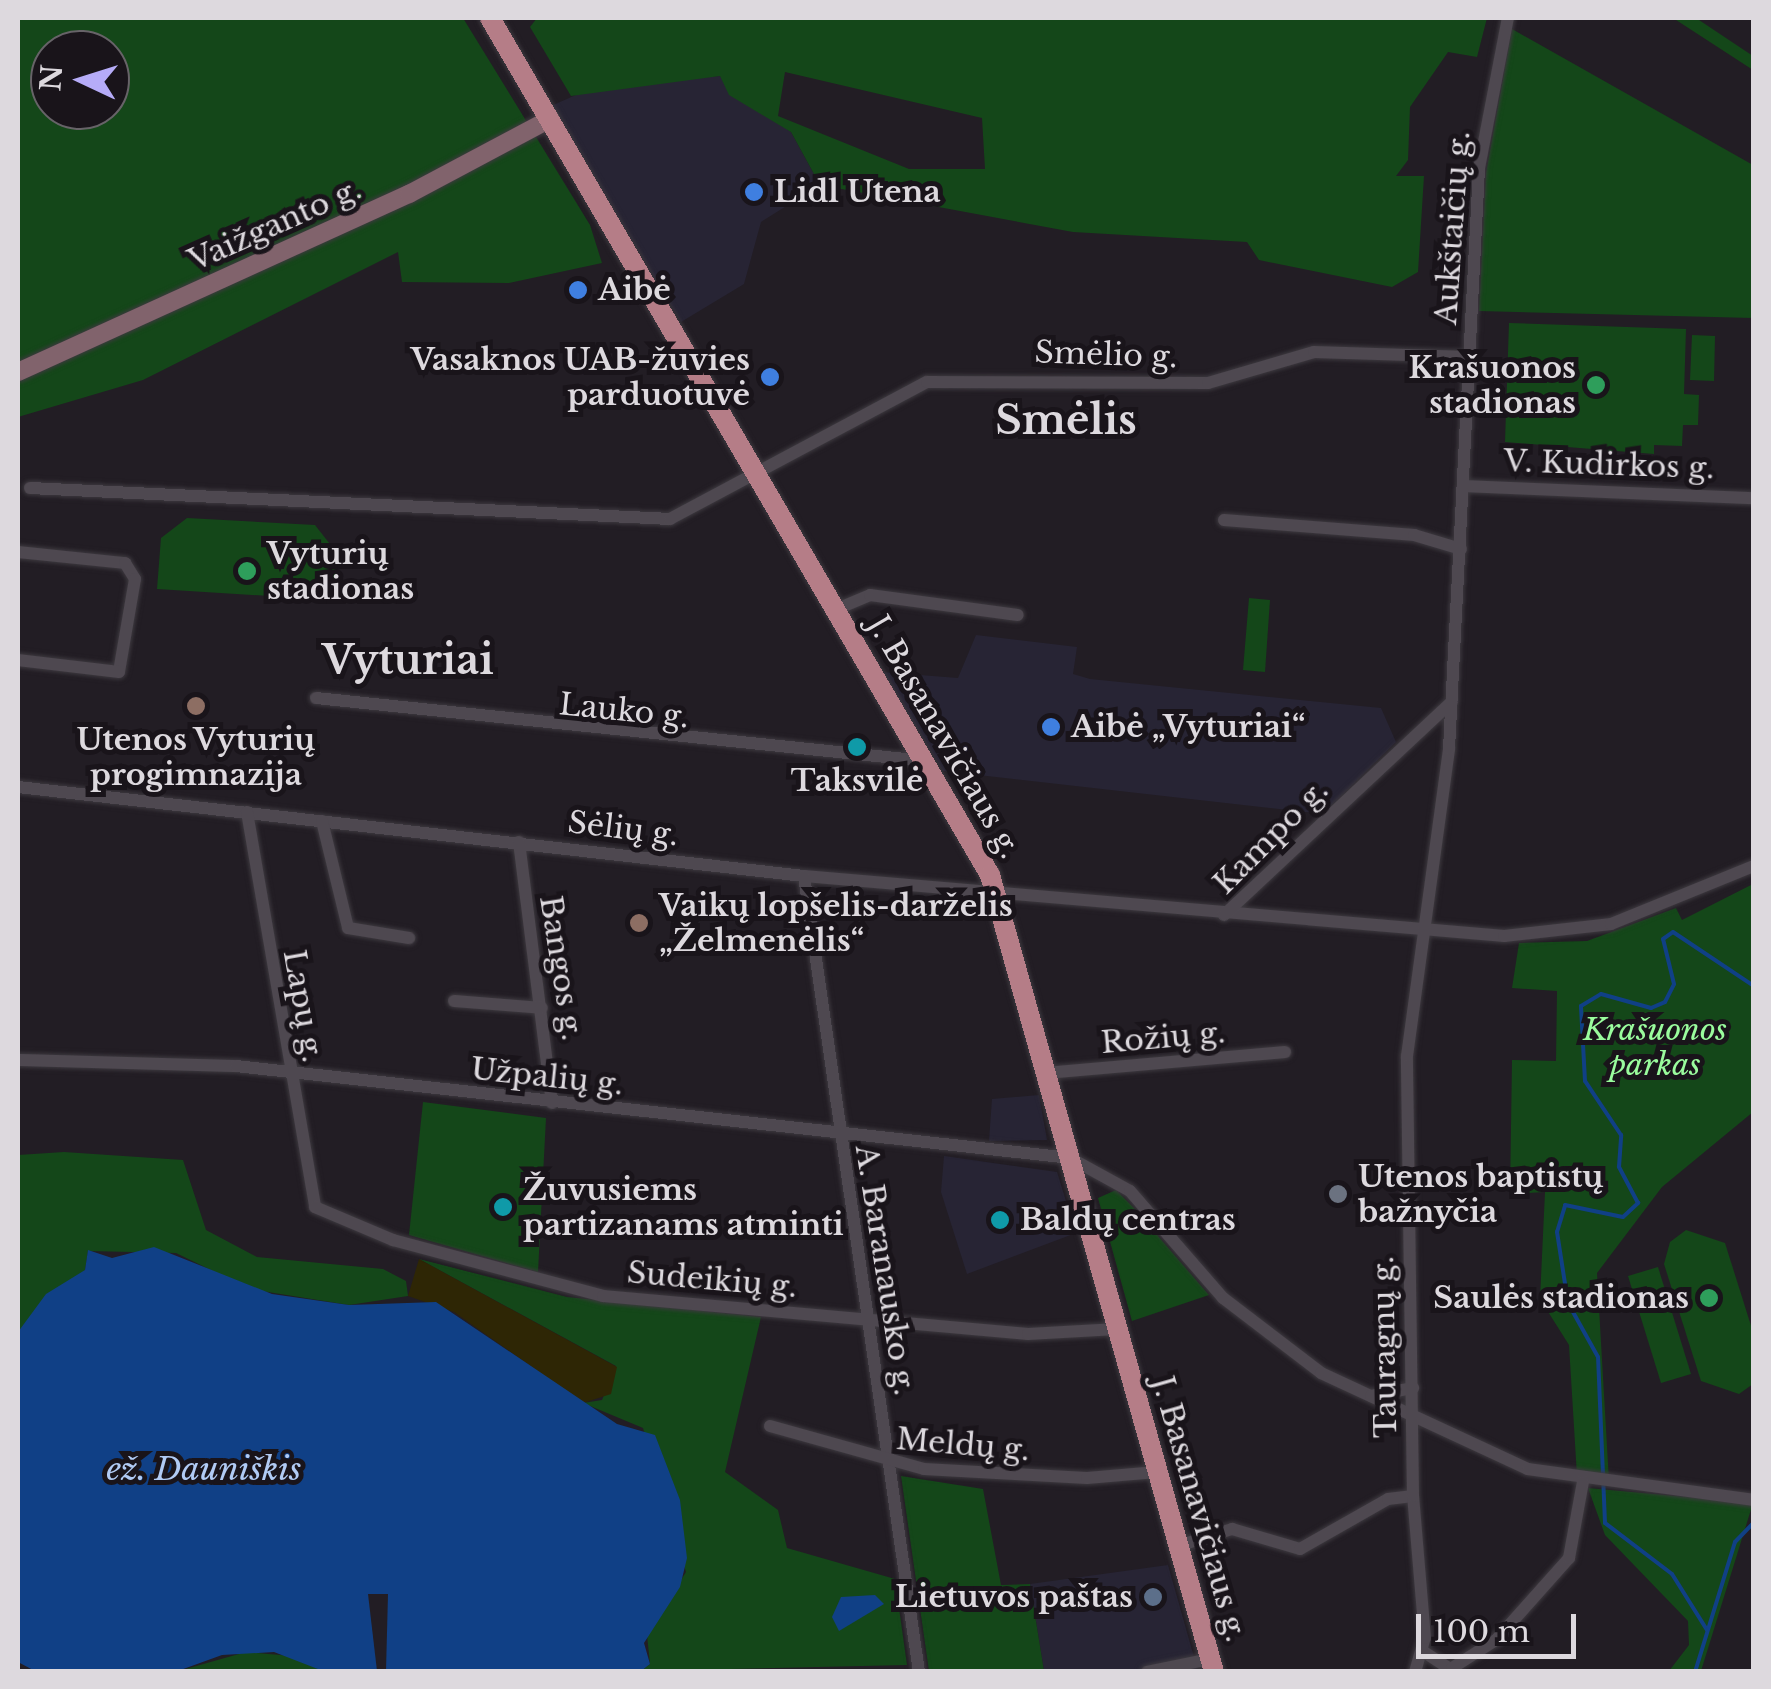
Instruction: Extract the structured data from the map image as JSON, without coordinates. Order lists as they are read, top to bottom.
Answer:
{
  "streets": {
    "main road": ["Vaižganto g.", "J. Basanavičiaus g."],
    "street": [
      "Aukštaičių g.",
      "Smėlio g.",
      "V. Kudirkos g.",
      "Lauko g.",
      "Sėlių g.",
      "Kampo g.",
      "Bangos g.",
      "Lapų g.",
      "Rožių g.",
      "Užpalių g.",
      "A. Baranausko g.",
      "Sudeikių g.",
      "Tauragnų g.",
      "Meldų g."
    ]
  },
  "crossings": [
    ["Vaižganto g.", "J. Basanavičiaus g."],
    ["Aukštaičių g.", "Smėlio g."],
    ["Aukštaičių g.", "V. Kudirkos g."],
    ["Aukštaičių g.", "Tauragnų g."],
    ["Smėlio g.", "J. Basanavičiaus g."],
    ["Lauko g.", "J. Basanavičiaus g."],
    ["J. Basanavičiaus g.", "Sėlių g."],
    ["J. Basanavičiaus g.", "Rožių g."],
    ["J. Basanavičiaus g.", "Užpalių g."],
    ["J. Basanavičiaus g.", "Sudeikių g."],
    ["J. Basanavičiaus g.", "Meldų g."],
    ["Sėlių g.", "Kampo g."],
    ["Sėlių g.", "Bangos g."],
    ["Sėlių g.", "Lapų g."],
    ["Sėlių g.", "A. Baranausko g."],
    ["Kampo g.", "Tauragnų g."],
    ["Bangos g.", "Užpalių g."],
    ["Lapų g.", "Užpalių g."],
    ["Lapų g.", "Sudeikių g."],
    ["Užpalių g.", "A. Baranausko g."],
    ["A. Baranausko g.", "Sudeikių g."],
    ["A. Baranausko g.", "Meldų g."]
  ],
  "districts": ["Smėlis", "Vyturiai"],
  "water": ["ež. Dauniškis"],
  "parks": ["Krašuonos parkas"],
  "places": [
    "Lidl Utena",
    "Aibė",
    "Vasaknos UAB-žuvies parduotuvė",
    "Krašuonos stadionas",
    "Vyturių stadionas",
    "Utenos Vyturių progimnazija",
    "Aibė „Vyturiai“",
    "Taksvilė",
    "Vaikų lopšelis-darželis „Želmenėlis“",
    "Utenos baptistų bažnyčia",
    "Žuvusiems partizanams atminti",
    "Baldų centras",
    "Saulės stadionas",
    "Lietuvos paštas"
  ],
  "scale_bar": "100 m",
  "north": "left"
}
